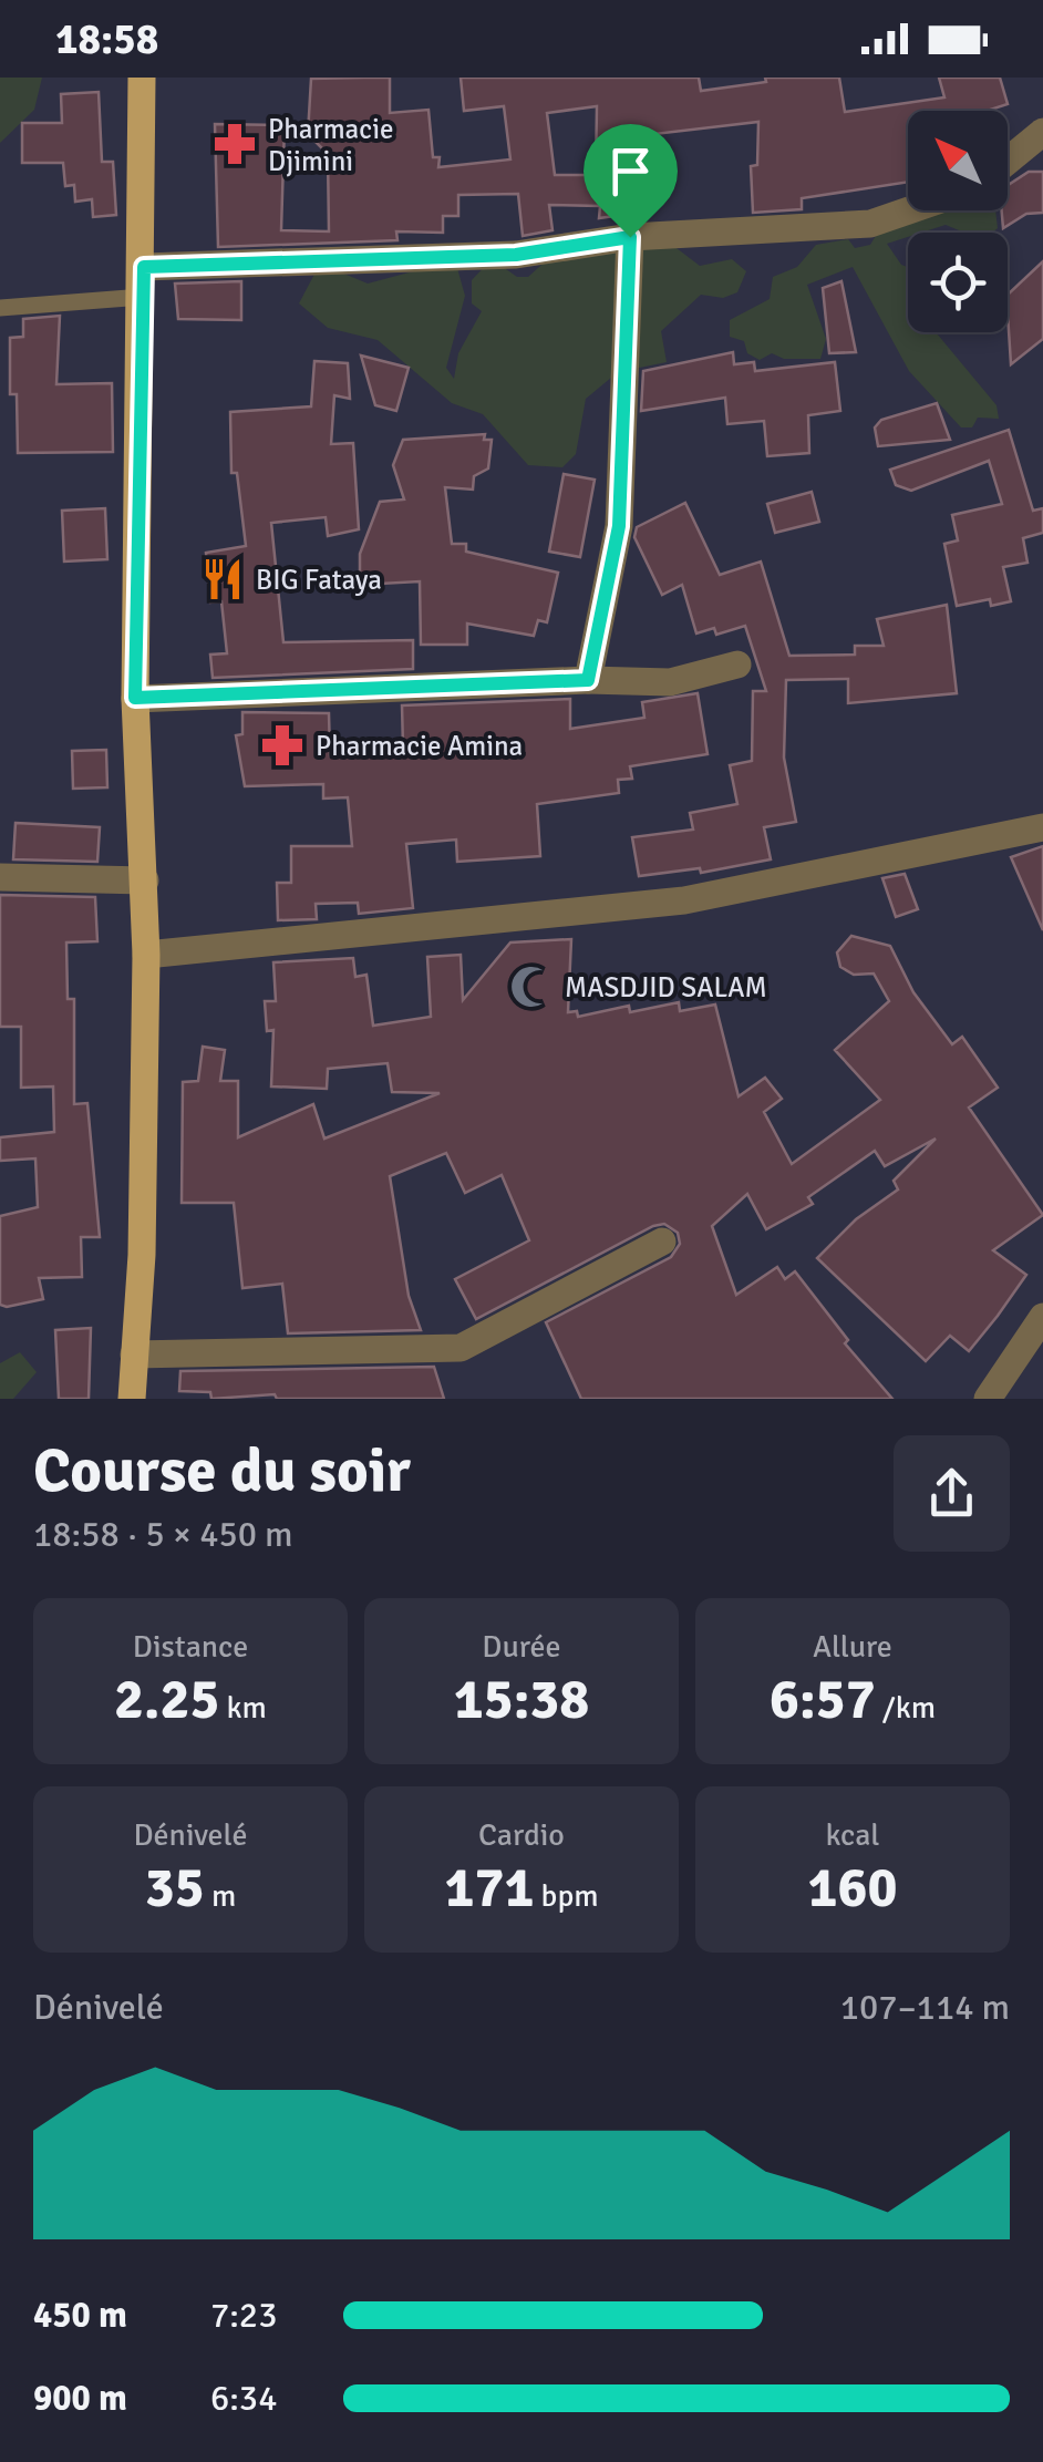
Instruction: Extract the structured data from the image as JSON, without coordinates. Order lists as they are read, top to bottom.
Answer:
{
  "places": {
    "pharmacy": ["Pharmacie Djimini", "Pharmacie Amina"],
    "restaurant": ["BIG Fataya"],
    "mosque": ["MASDJID SALAM"]
  },
  "north": "top left",
  "page": {
    "status": "18:58",
    "heading": ["Course du soir", "18:58 · 5 × 450 m"],
    "stats": [
      ["Distance", "2.25 km"],
      ["Durée", "15:38"],
      ["Allure", "6:57 /km"],
      ["Dénivelé", "35 m"],
      ["Cardio", "171 bpm"],
      ["kcal", "160"]
    ],
    "chart": ["Dénivelé", "107–114 m"],
    "list": [
      {
        "name": "450 m",
        "note": "7:23"
      },
      {
        "name": "900 m",
        "note": "6:34"
      }
    ]
  }
}
